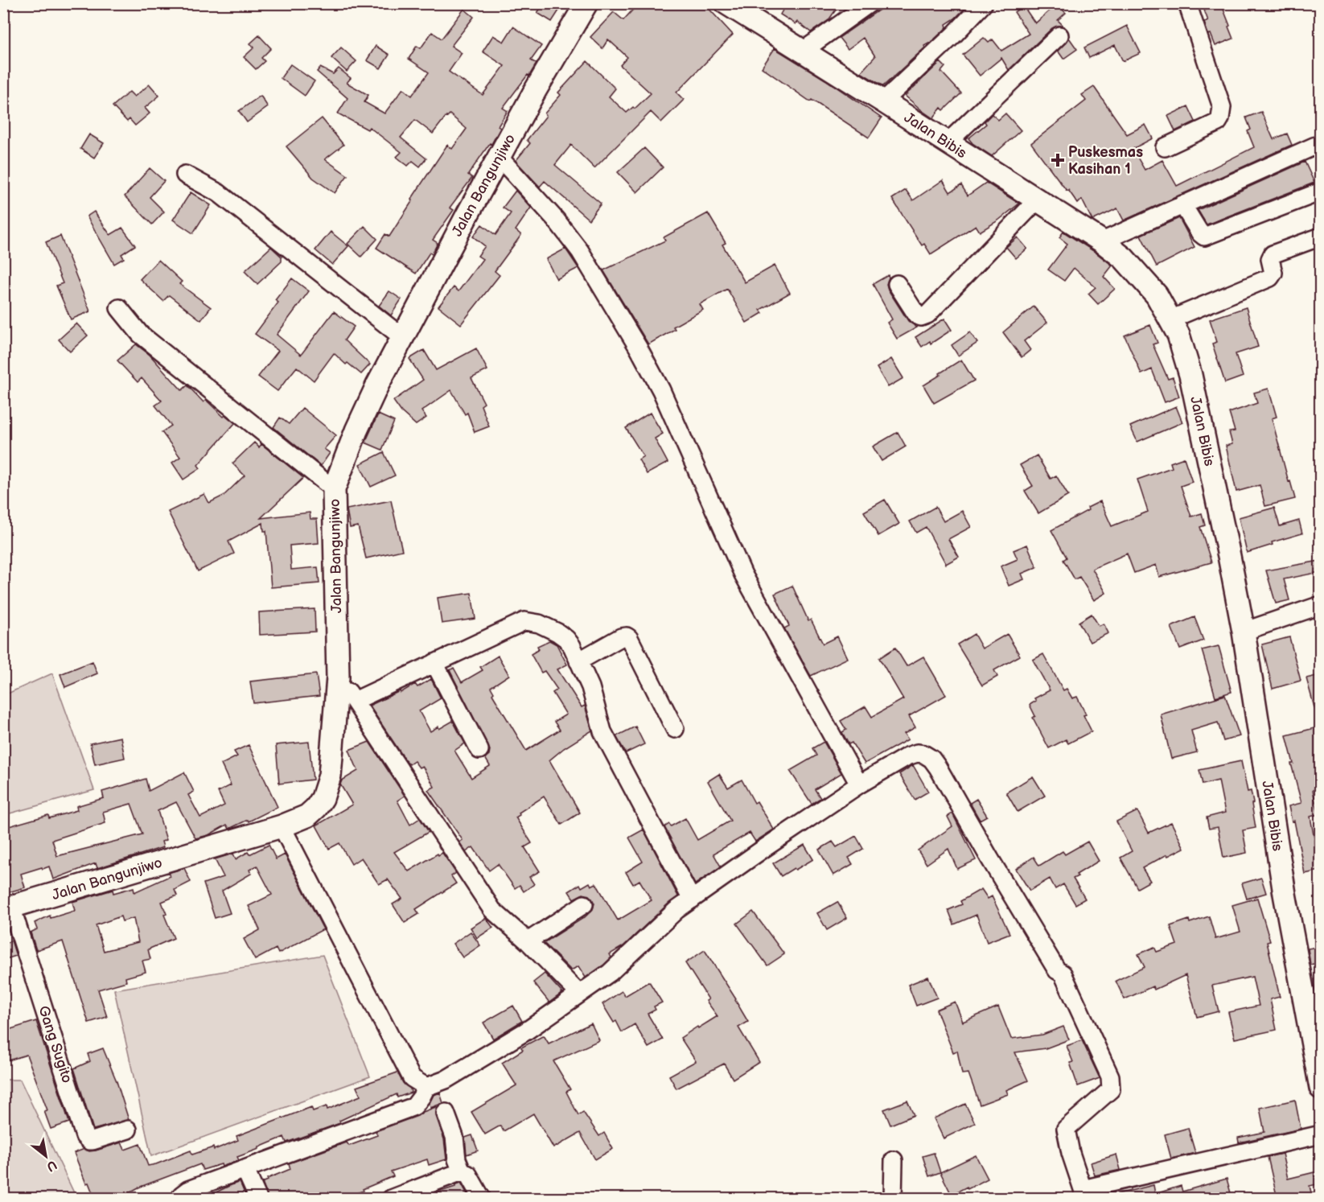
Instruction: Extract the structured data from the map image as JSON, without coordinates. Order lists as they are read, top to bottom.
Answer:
{
  "streets": {
    "main road": ["Jalan Bibis", "Jalan Bangunjiwo"],
    "street": ["Gang Sugito"]
  },
  "crossings": [
    ["Jalan Bangunjiwo", "Gang Sugito"]
  ],
  "places": {
    "health": ["Puskesmas Kasihan 1"]
  },
  "north": "bottom right"
}
